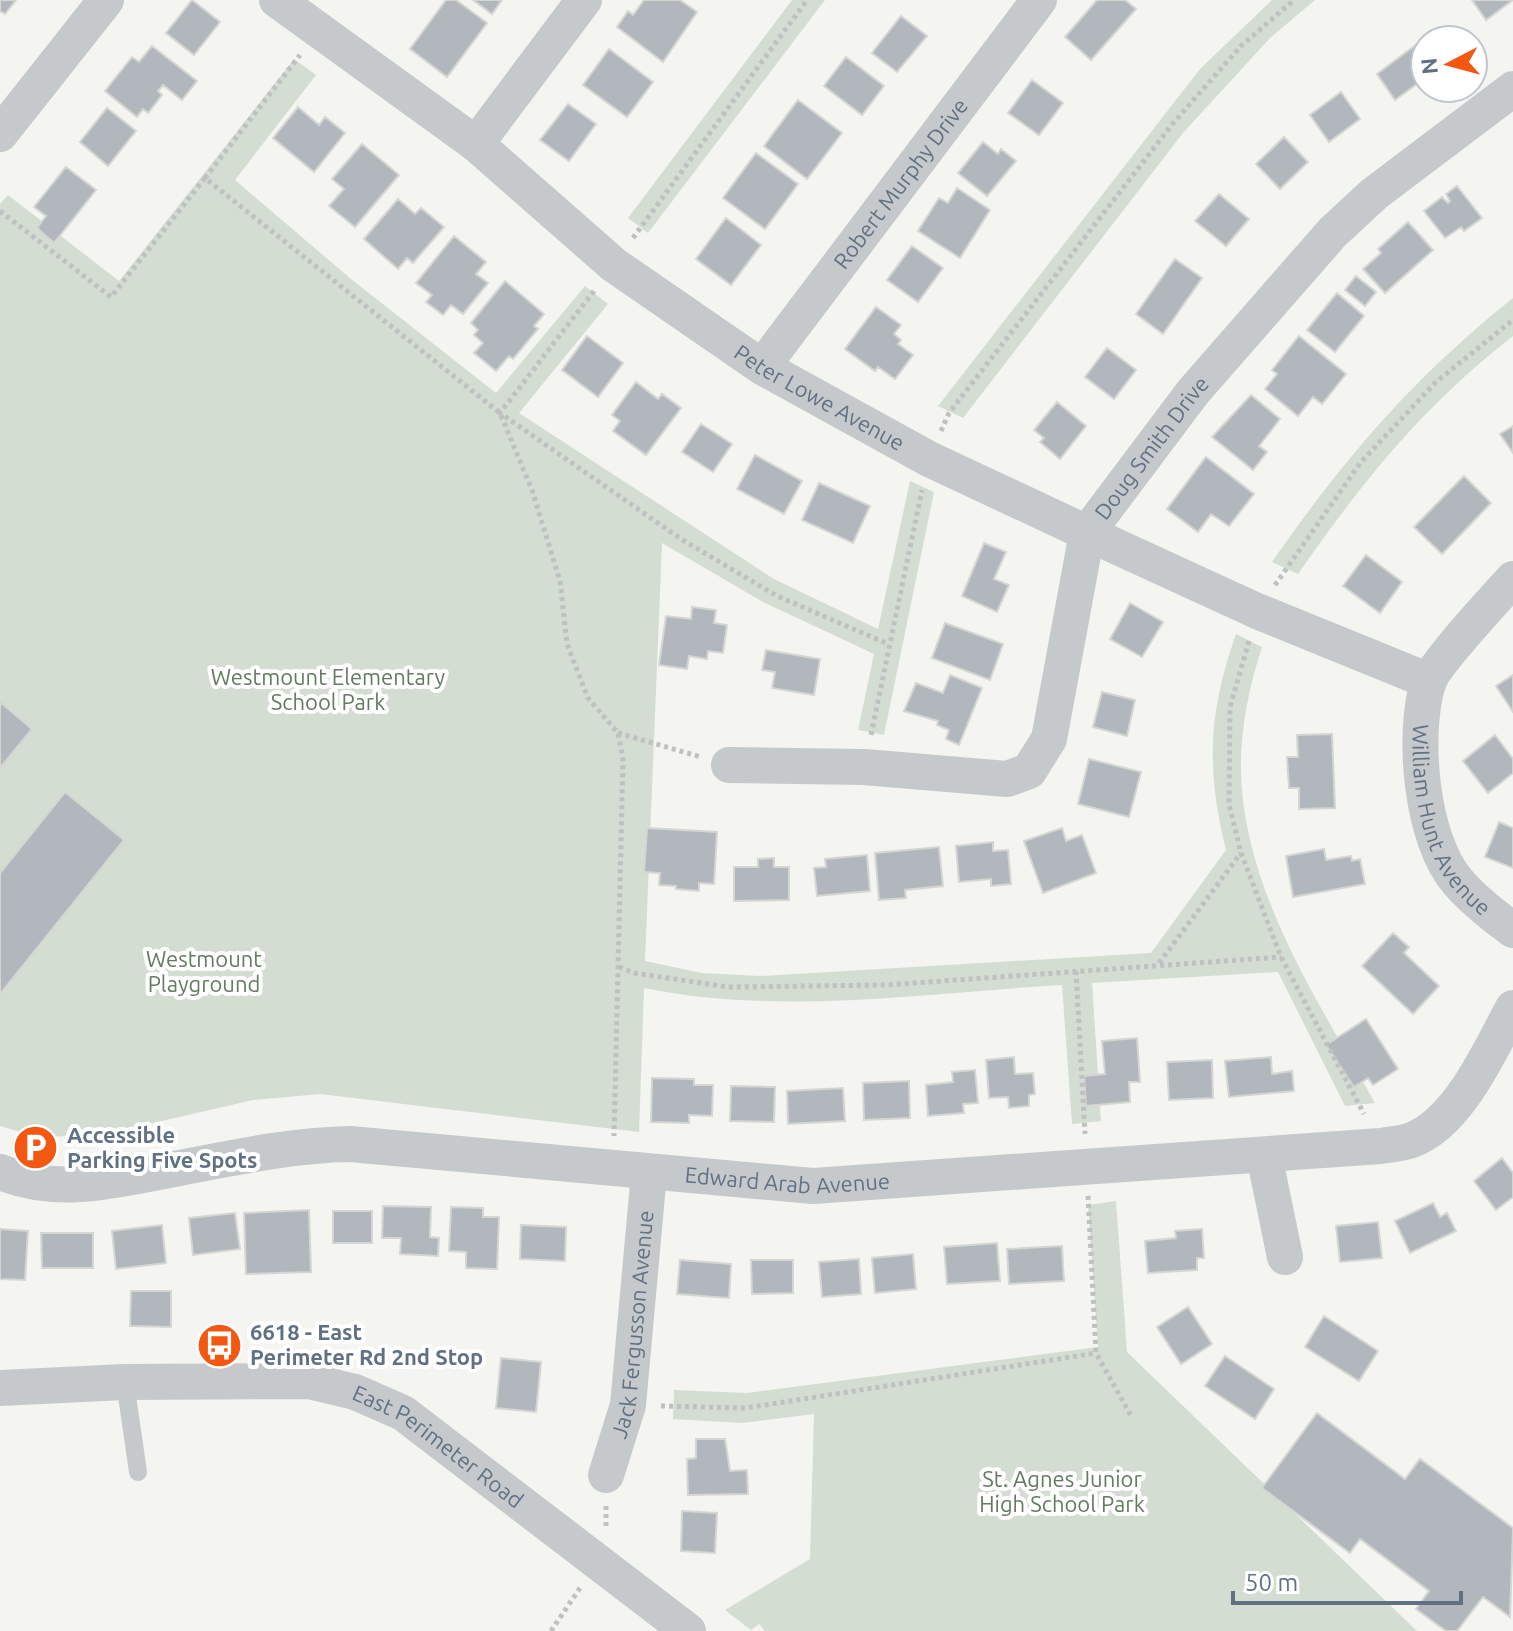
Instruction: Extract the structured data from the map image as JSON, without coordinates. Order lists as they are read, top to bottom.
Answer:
{
  "streets": {
    "street": [
      "Robert Murphy Drive",
      "Peter Lowe Avenue",
      "Doug Smith Drive",
      "William Hunt Avenue",
      "Edward Arab Avenue",
      "Jack Fergusson Avenue",
      "East Perimeter Road"
    ]
  },
  "crossings": [
    ["Robert Murphy Drive", "Peter Lowe Avenue"],
    ["Peter Lowe Avenue", "Doug Smith Drive"],
    ["Peter Lowe Avenue", "William Hunt Avenue"],
    ["Edward Arab Avenue", "Jack Fergusson Avenue"]
  ],
  "parks": ["Westmount Elementary School Park", "Westmount Playground", "St. Agnes Junior High School Park"],
  "places": {
    "parking": ["Accessible Parking Five Spots"],
    "bus stop": ["6618 - East Perimeter Rd 2nd Stop"]
  },
  "scale_bar": "50 m",
  "north": "left"
}
